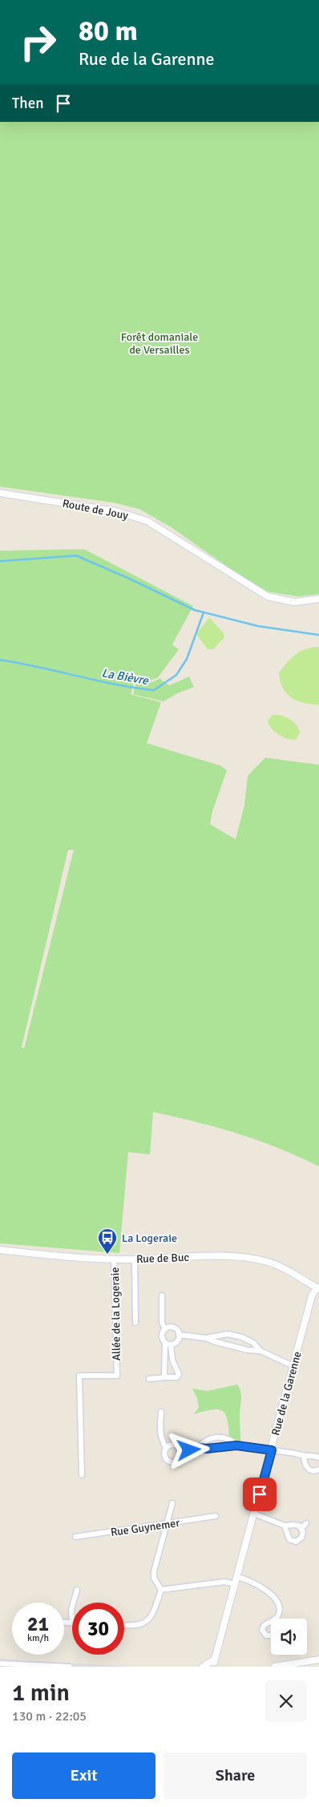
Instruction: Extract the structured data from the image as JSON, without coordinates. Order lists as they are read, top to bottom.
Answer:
{
  "streets": {
    "street": [
      "Route de Jouy",
      "Rue de Buc",
      "Allée de la Logeraie",
      "Rue de la Garenne",
      "Rue Guynemer"
    ]
  },
  "crossings": [
    ["Rue de Buc", "Allée de la Logeraie"],
    ["Rue de Buc", "Rue de la Garenne"]
  ],
  "water": ["La Bièvre"],
  "parks": ["Forêt domaniale de Versailles"],
  "places": {
    "bus stop": ["La Logeraie"]
  },
  "page": {
    "turn": ["80 m", "Rue de la Garenne"],
    "then": "Then",
    "speed": "21 km/h",
    "limit": "30",
    "heading": ["1 min", "130 m · 22:05"],
    "buttons": ["Exit", "Share"]
  }
}
